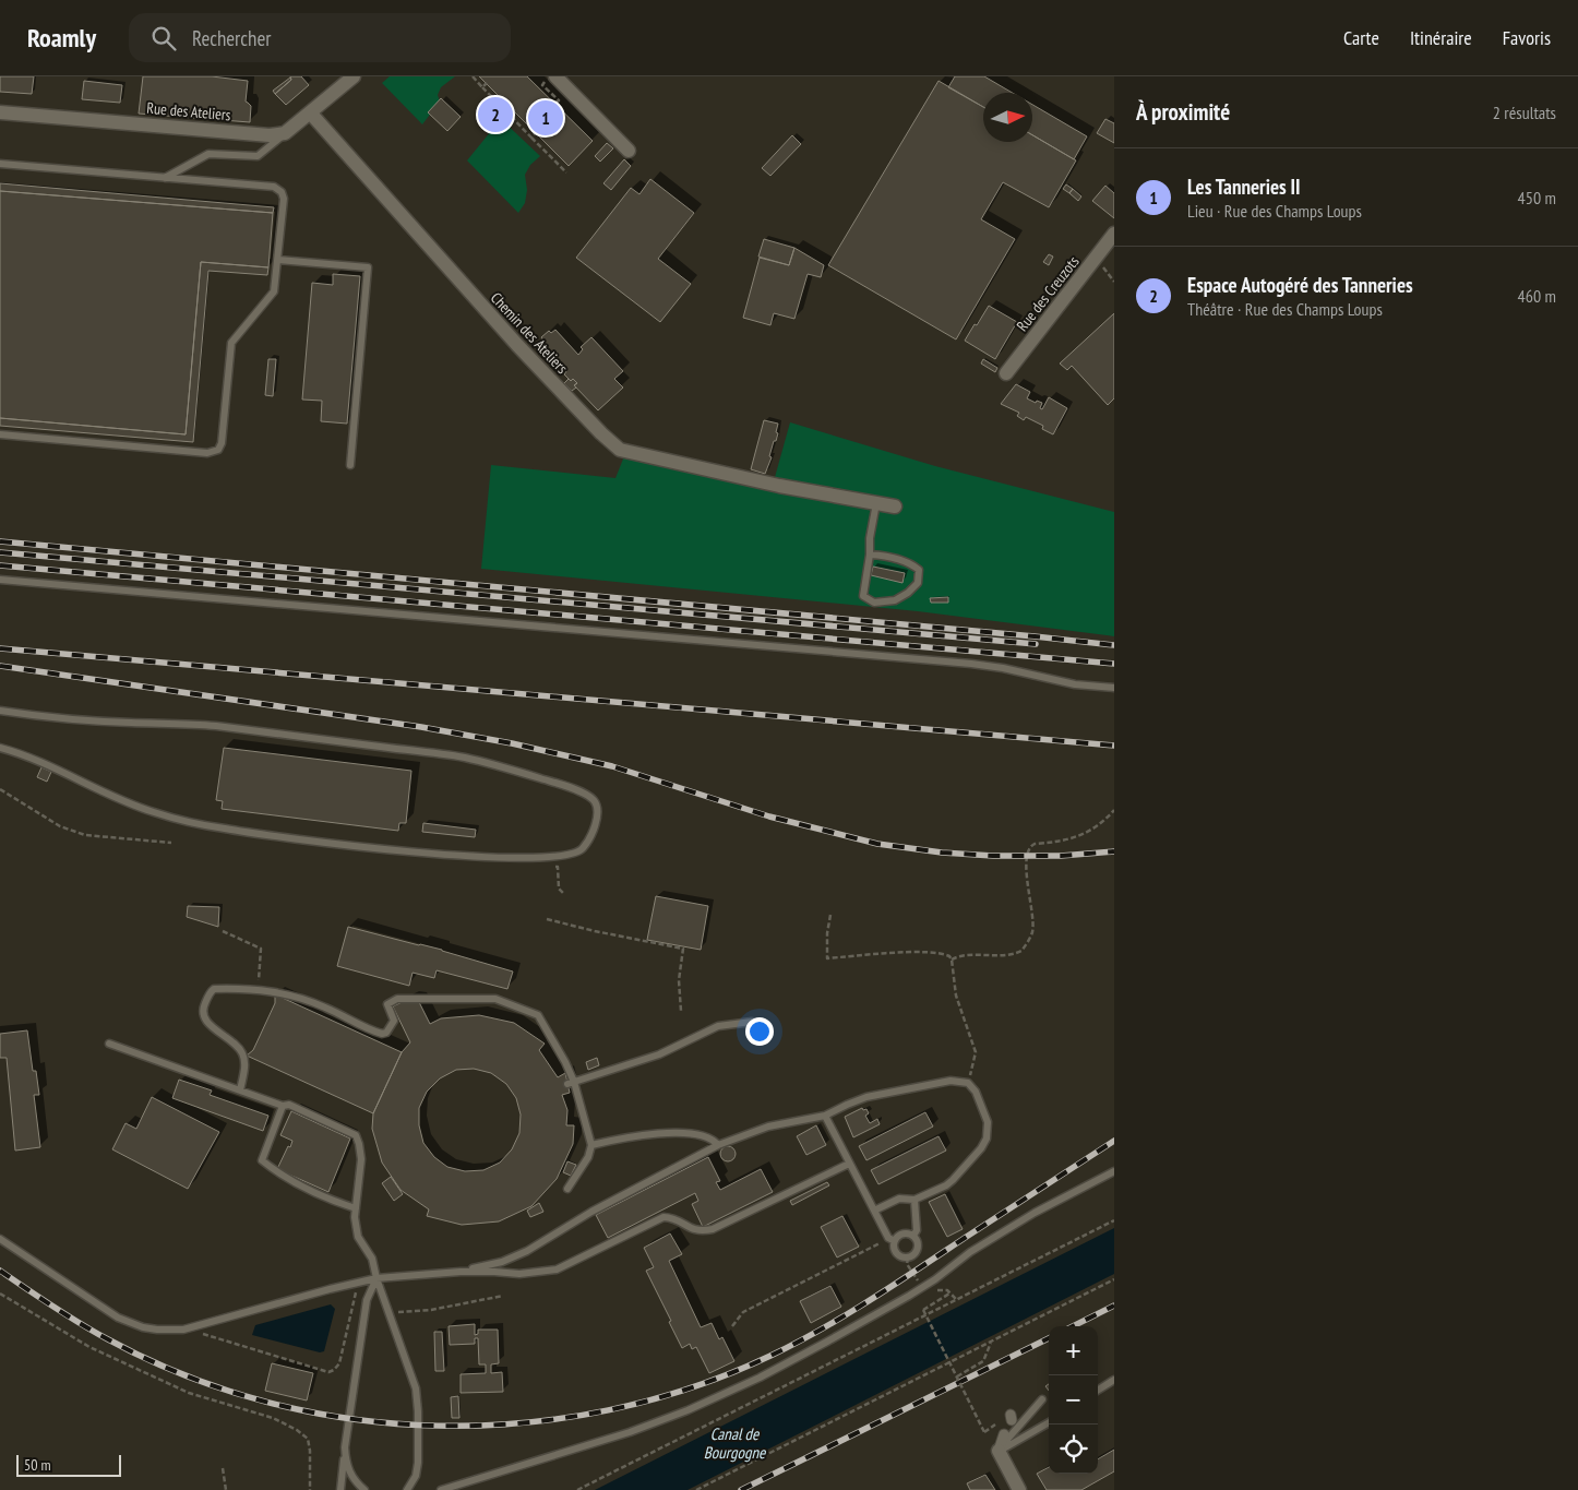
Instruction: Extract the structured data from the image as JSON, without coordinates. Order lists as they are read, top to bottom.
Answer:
{
  "streets": {
    "street": ["Rue des Ateliers", "Rue des Creuzots", "Chemin des Ateliers"]
  },
  "water": ["Canal de Bourgogne"],
  "scale_bar": "50 m",
  "north": "right",
  "page": {
    "header": "Roamly",
    "search": "Rechercher",
    "nav": ["Carte", "Itinéraire", "Favoris"],
    "heading": ["À proximité", "2 résultats"],
    "pins": ["2", "1"],
    "list": [
      {
        "mark": "1",
        "name": "Les Tanneries II",
        "note": "Lieu · Rue des Champs Loups",
        "value": "450 m"
      },
      {
        "mark": "2",
        "name": "Espace Autogéré des Tanneries",
        "note": "Théâtre · Rue des Champs Loups",
        "value": "460 m"
      }
    ],
    "map_buttons": ["+", "−"],
    "scale": "50 m"
  }
}
